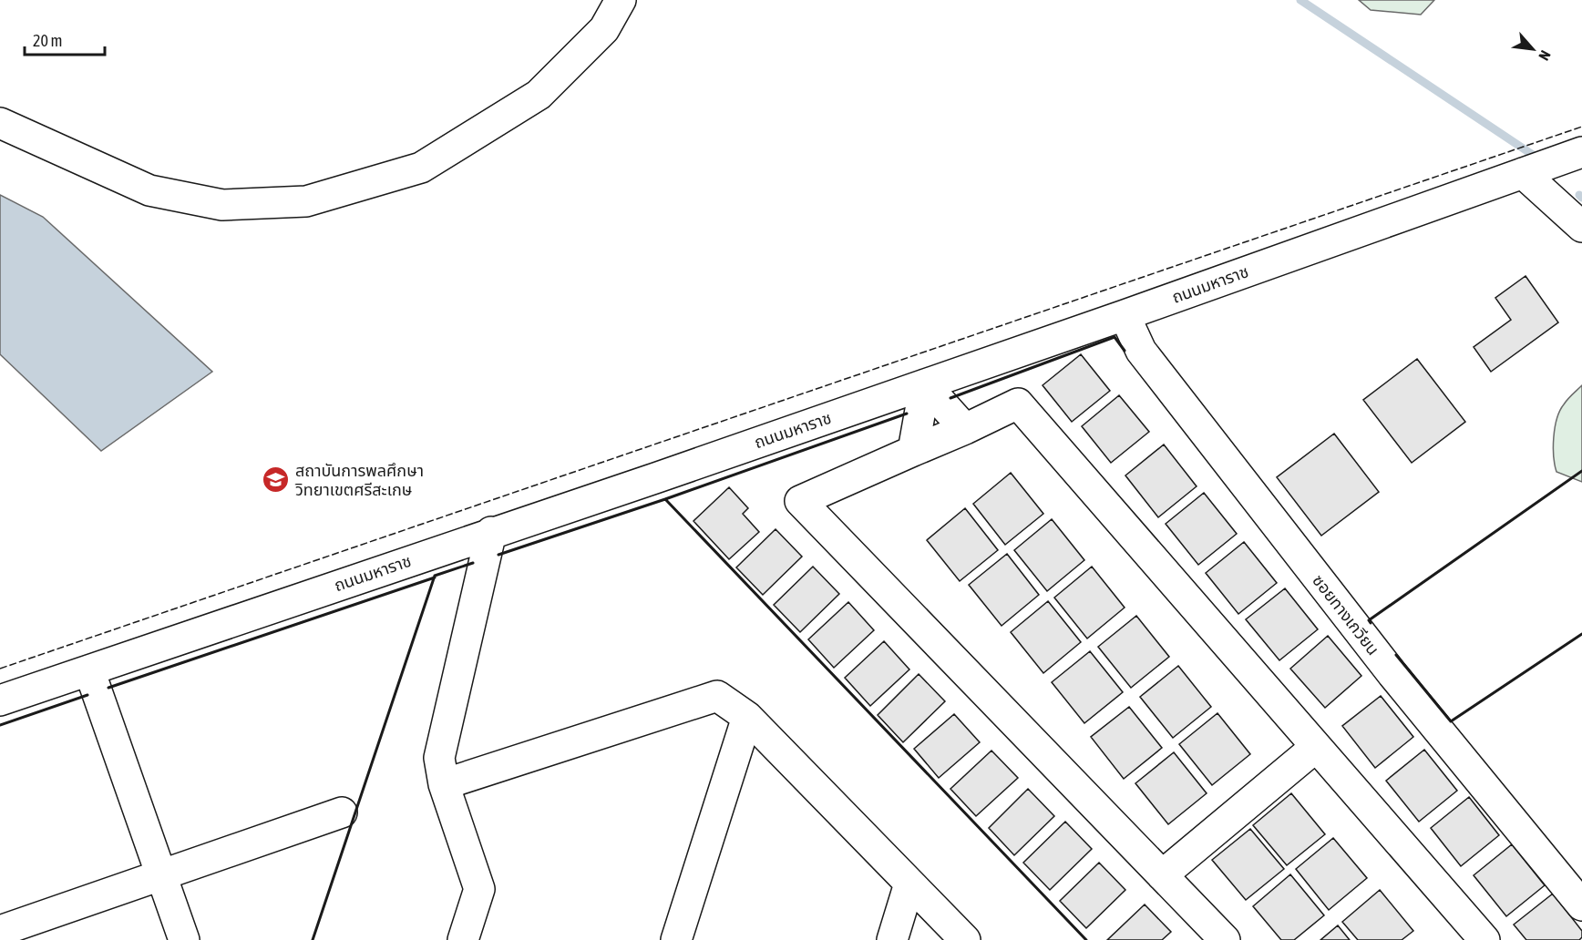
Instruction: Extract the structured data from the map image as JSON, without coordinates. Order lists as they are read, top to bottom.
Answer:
{
  "streets": {
    "street": ["ถนนมหาราช", "ซอยทางเกวียน"]
  },
  "crossings": [
    ["ถนนมหาราช", "ซอยทางเกวียน"]
  ],
  "places": {
    "school or university": ["สถาบันการพลศึกษา วิทยาเขตศรีสะเกษ"]
  },
  "scale_bar": "20 m",
  "north": "bottom right"
}
